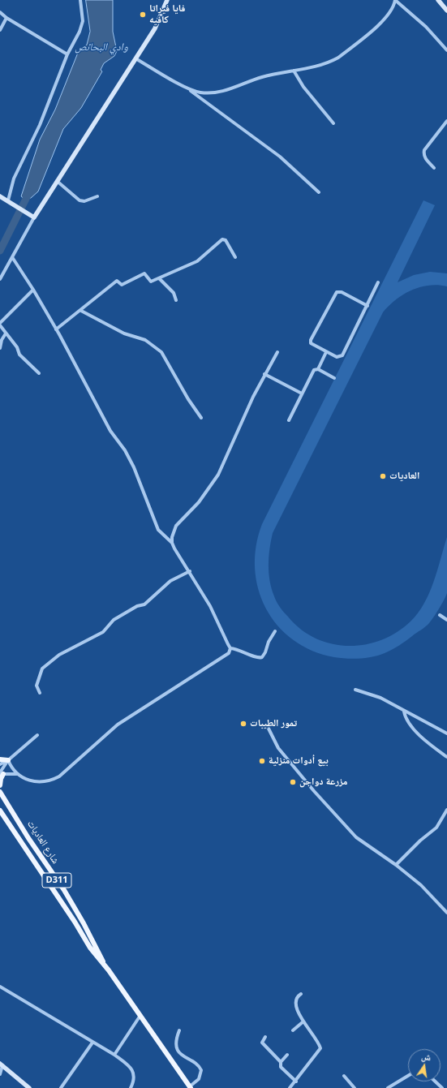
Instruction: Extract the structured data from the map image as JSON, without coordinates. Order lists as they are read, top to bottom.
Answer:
{
  "streets": {
    "main road": ["شارع العاديات", "D311"]
  },
  "water": ["وادي البحائص"],
  "places": [
    "فايا فيراتا كافيه",
    "العاديات",
    "تمور الطيبات",
    "بيع أدوات منزلية",
    "مزرعة دواجن"
  ],
  "north": "top"
}
